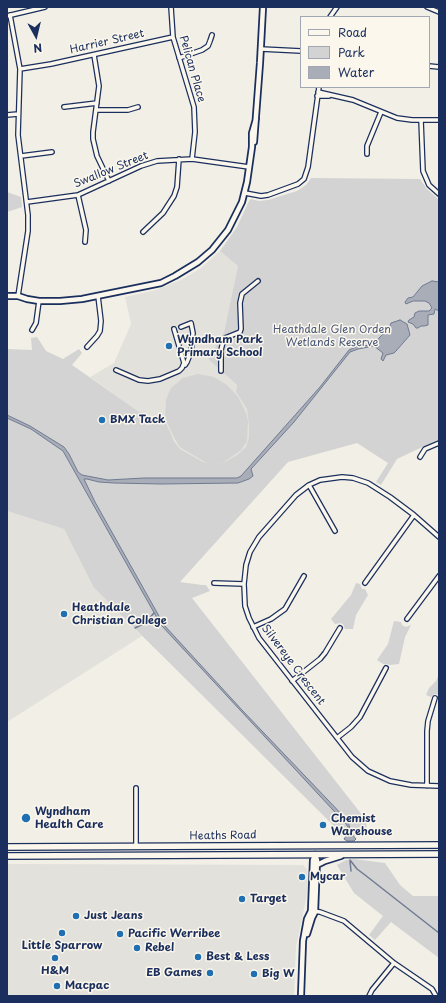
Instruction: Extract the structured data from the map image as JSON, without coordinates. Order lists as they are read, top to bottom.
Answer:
{
  "streets": {
    "main road": ["Heaths Road"],
    "street": [
      "Harrier Street",
      "Pelican Place",
      "Swallow Street",
      "Silvereye Crescent"
    ]
  },
  "crossings": [
    ["Harrier Street", "Pelican Place"],
    ["Pelican Place", "Swallow Street"]
  ],
  "parks": ["Heathdale Glen Orden Wetlands Reserve"],
  "places": [
    "Wyndham Park Primary School",
    "BMX Tack",
    "Heathdale Christian College",
    "Wyndham Health Care",
    "Chemist Warehouse",
    "Mycar",
    "Target",
    "Just Jeans",
    "Little Sparrow",
    "Pacific Werribee",
    "Rebel",
    "Best & Less",
    "H&M",
    "EB Games",
    "Big W",
    "Macpac"
  ],
  "legend": ["Road", "Park", "Water"],
  "north": "bottom"
}
